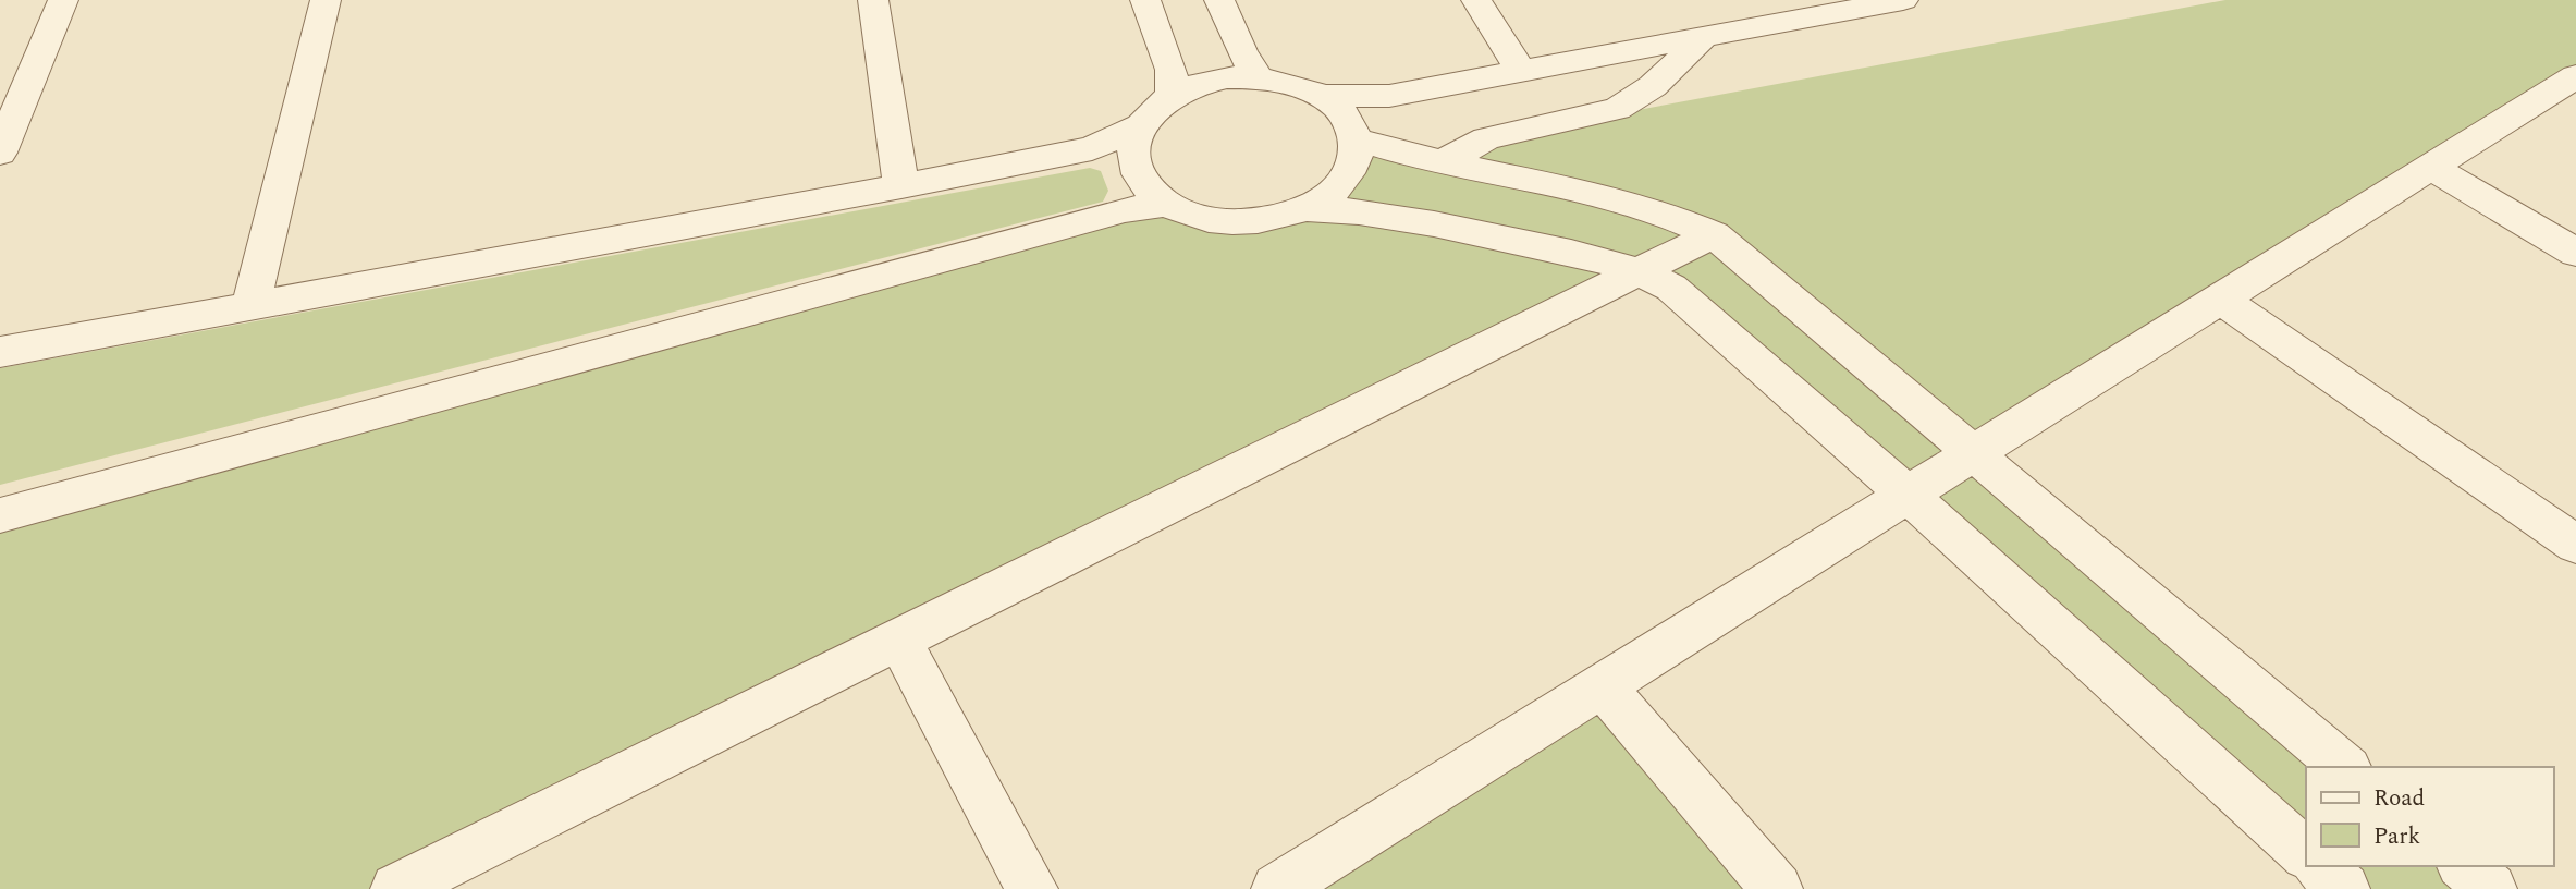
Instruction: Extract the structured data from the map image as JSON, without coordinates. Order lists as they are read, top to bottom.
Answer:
{
  "legend": ["Road", "Park"]
}
